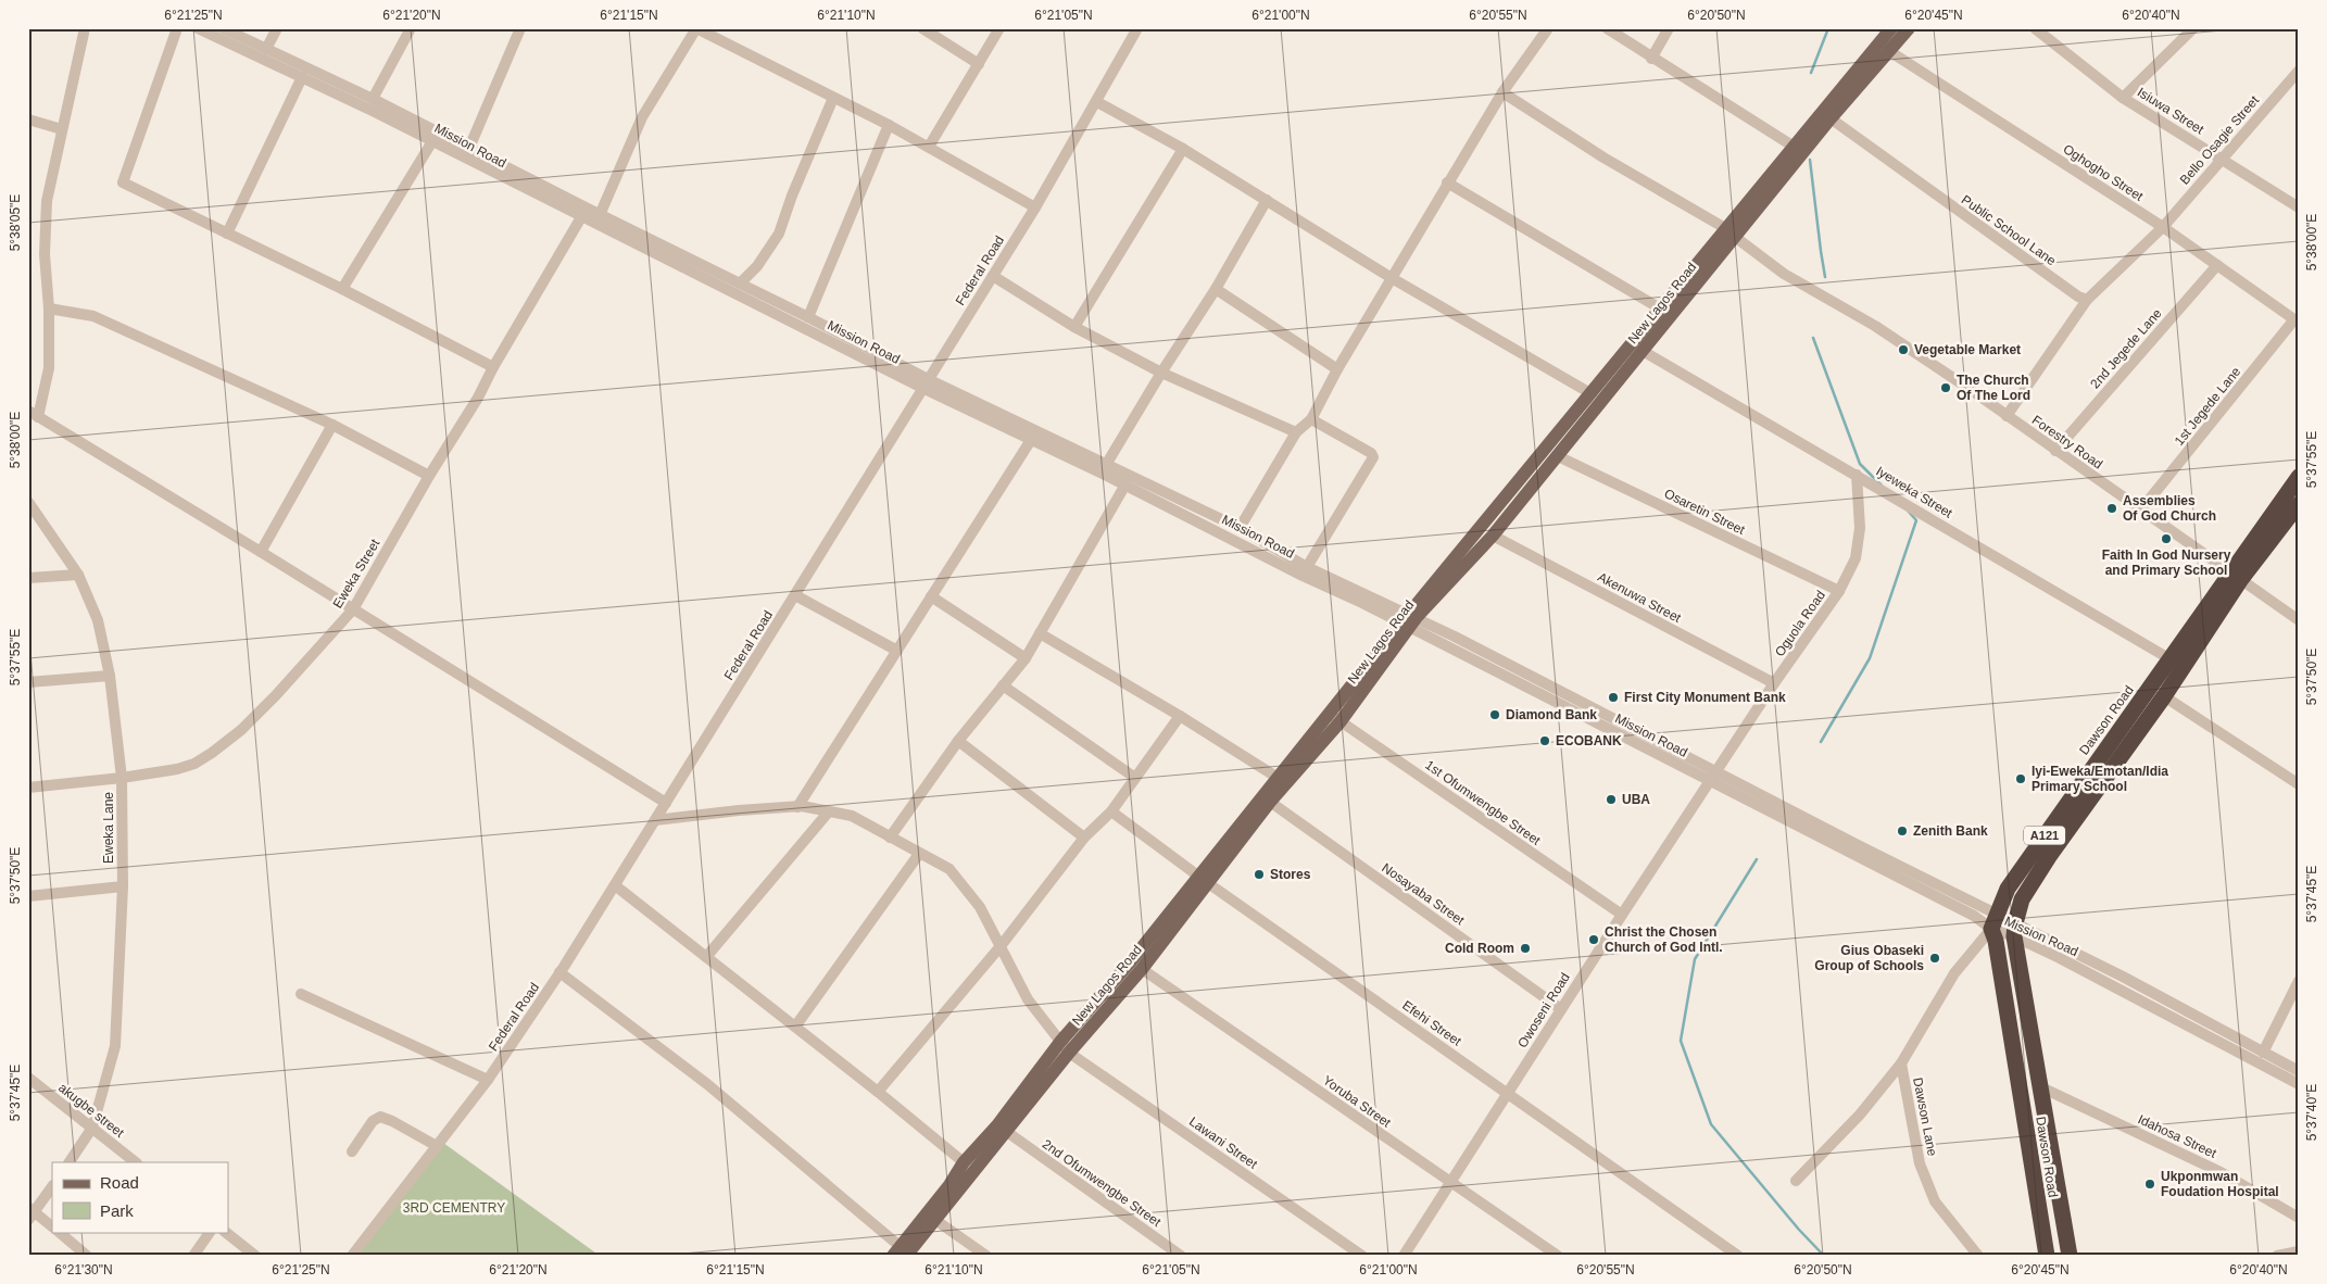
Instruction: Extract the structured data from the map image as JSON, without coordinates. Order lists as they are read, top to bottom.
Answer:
{
  "streets": {
    "highway": ["Dawson Road", "A121"],
    "main road": ["New Lagos Road"],
    "street": [
      "Isiuwa Street",
      "Bello Osagie Street",
      "Mission Road",
      "Oghogho Street",
      "Public School Lane",
      "Federal Road",
      "2nd Jegede Lane",
      "1st Jegede Lane",
      "Forestry Road",
      "Iyeweka Street",
      "Osaretin Street",
      "Eweka Street",
      "Akenuwa Street",
      "Oguola Road",
      "1st Ofumwengbe Street",
      "Eweka Lane",
      "Nosayaba Street",
      "Owoseni Road",
      "Efehi Street",
      "Yoruba Street",
      "akugbe street",
      "Dawson Lane",
      "Idahosa Street",
      "Lawani Street",
      "2nd Ofumwengbe Street"
    ]
  },
  "crossings": [
    ["Isiuwa Street", "Bello Osagie Street"],
    ["Bello Osagie Street", "Oghogho Street"],
    ["Mission Road", "Federal Road"],
    ["Mission Road", "New Lagos Road"],
    ["Mission Road", "Eweka Street"],
    ["Mission Road", "Oguola Road"],
    ["Mission Road", "Dawson Road"],
    ["Mission Road", "Owoseni Road"],
    ["Mission Road", "Dawson Lane"],
    ["Oghogho Street", "New Lagos Road"],
    ["Oghogho Street", "2nd Jegede Lane"],
    ["Oghogho Street", "1st Jegede Lane"],
    ["Public School Lane", "New Lagos Road"],
    ["Federal Road", "Lawani Street"],
    ["New Lagos Road", "Forestry Road"],
    ["New Lagos Road", "Iyeweka Street"],
    ["New Lagos Road", "Osaretin Street"],
    ["New Lagos Road", "Akenuwa Street"],
    ["New Lagos Road", "1st Ofumwengbe Street"],
    ["New Lagos Road", "Nosayaba Street"],
    ["New Lagos Road", "Efehi Street"],
    ["New Lagos Road", "Yoruba Street"],
    ["New Lagos Road", "Lawani Street"],
    ["New Lagos Road", "2nd Ofumwengbe Street"],
    ["2nd Jegede Lane", "Forestry Road"],
    ["1st Jegede Lane", "Forestry Road"],
    ["Forestry Road", "Dawson Road"],
    ["Iyeweka Street", "Oguola Road"],
    ["Iyeweka Street", "Dawson Road"],
    ["Osaretin Street", "Oguola Road"],
    ["Eweka Street", "Eweka Lane"],
    ["Akenuwa Street", "Oguola Road"],
    ["Oguola Road", "Owoseni Road"],
    ["Dawson Road", "Dawson Lane"],
    ["Dawson Road", "Idahosa Street"],
    ["1st Ofumwengbe Street", "Owoseni Road"],
    ["Eweka Lane", "akugbe street"],
    ["Nosayaba Street", "Owoseni Road"],
    ["Owoseni Road", "Efehi Street"],
    ["Owoseni Road", "Yoruba Street"]
  ],
  "parks": ["3RD CEMENTRY"],
  "places": [
    "Vegetable Market",
    "The Church Of The Lord",
    "Assemblies Of God Church",
    "Faith In God Nursery and Primary School",
    "First City Monument Bank",
    "Diamond Bank",
    "ECOBANK",
    "Iyi-Eweka/Emotan/Idia Primary School",
    "UBA",
    "Zenith Bank",
    "Stores",
    "Christ the Chosen Church of God Intl.",
    "Cold Room",
    "Gius Obaseki Group of Schools",
    "Ukponmwan Foudation Hospital"
  ],
  "legend": ["Road", "Park"],
  "coordinates": [
    "6°21'25\"N",
    "6°21'20\"N",
    "6°21'15\"N",
    "6°21'10\"N",
    "6°21'05\"N",
    "6°21'00\"N",
    "6°20'55\"N",
    "6°20'50\"N",
    "6°20'45\"N",
    "6°20'40\"N",
    "5°38'05\"E",
    "5°38'00\"E",
    "5°37'55\"E",
    "5°37'50\"E",
    "5°37'45\"E",
    "5°37'40\"E",
    "6°21'30\"N"
  ]
}
